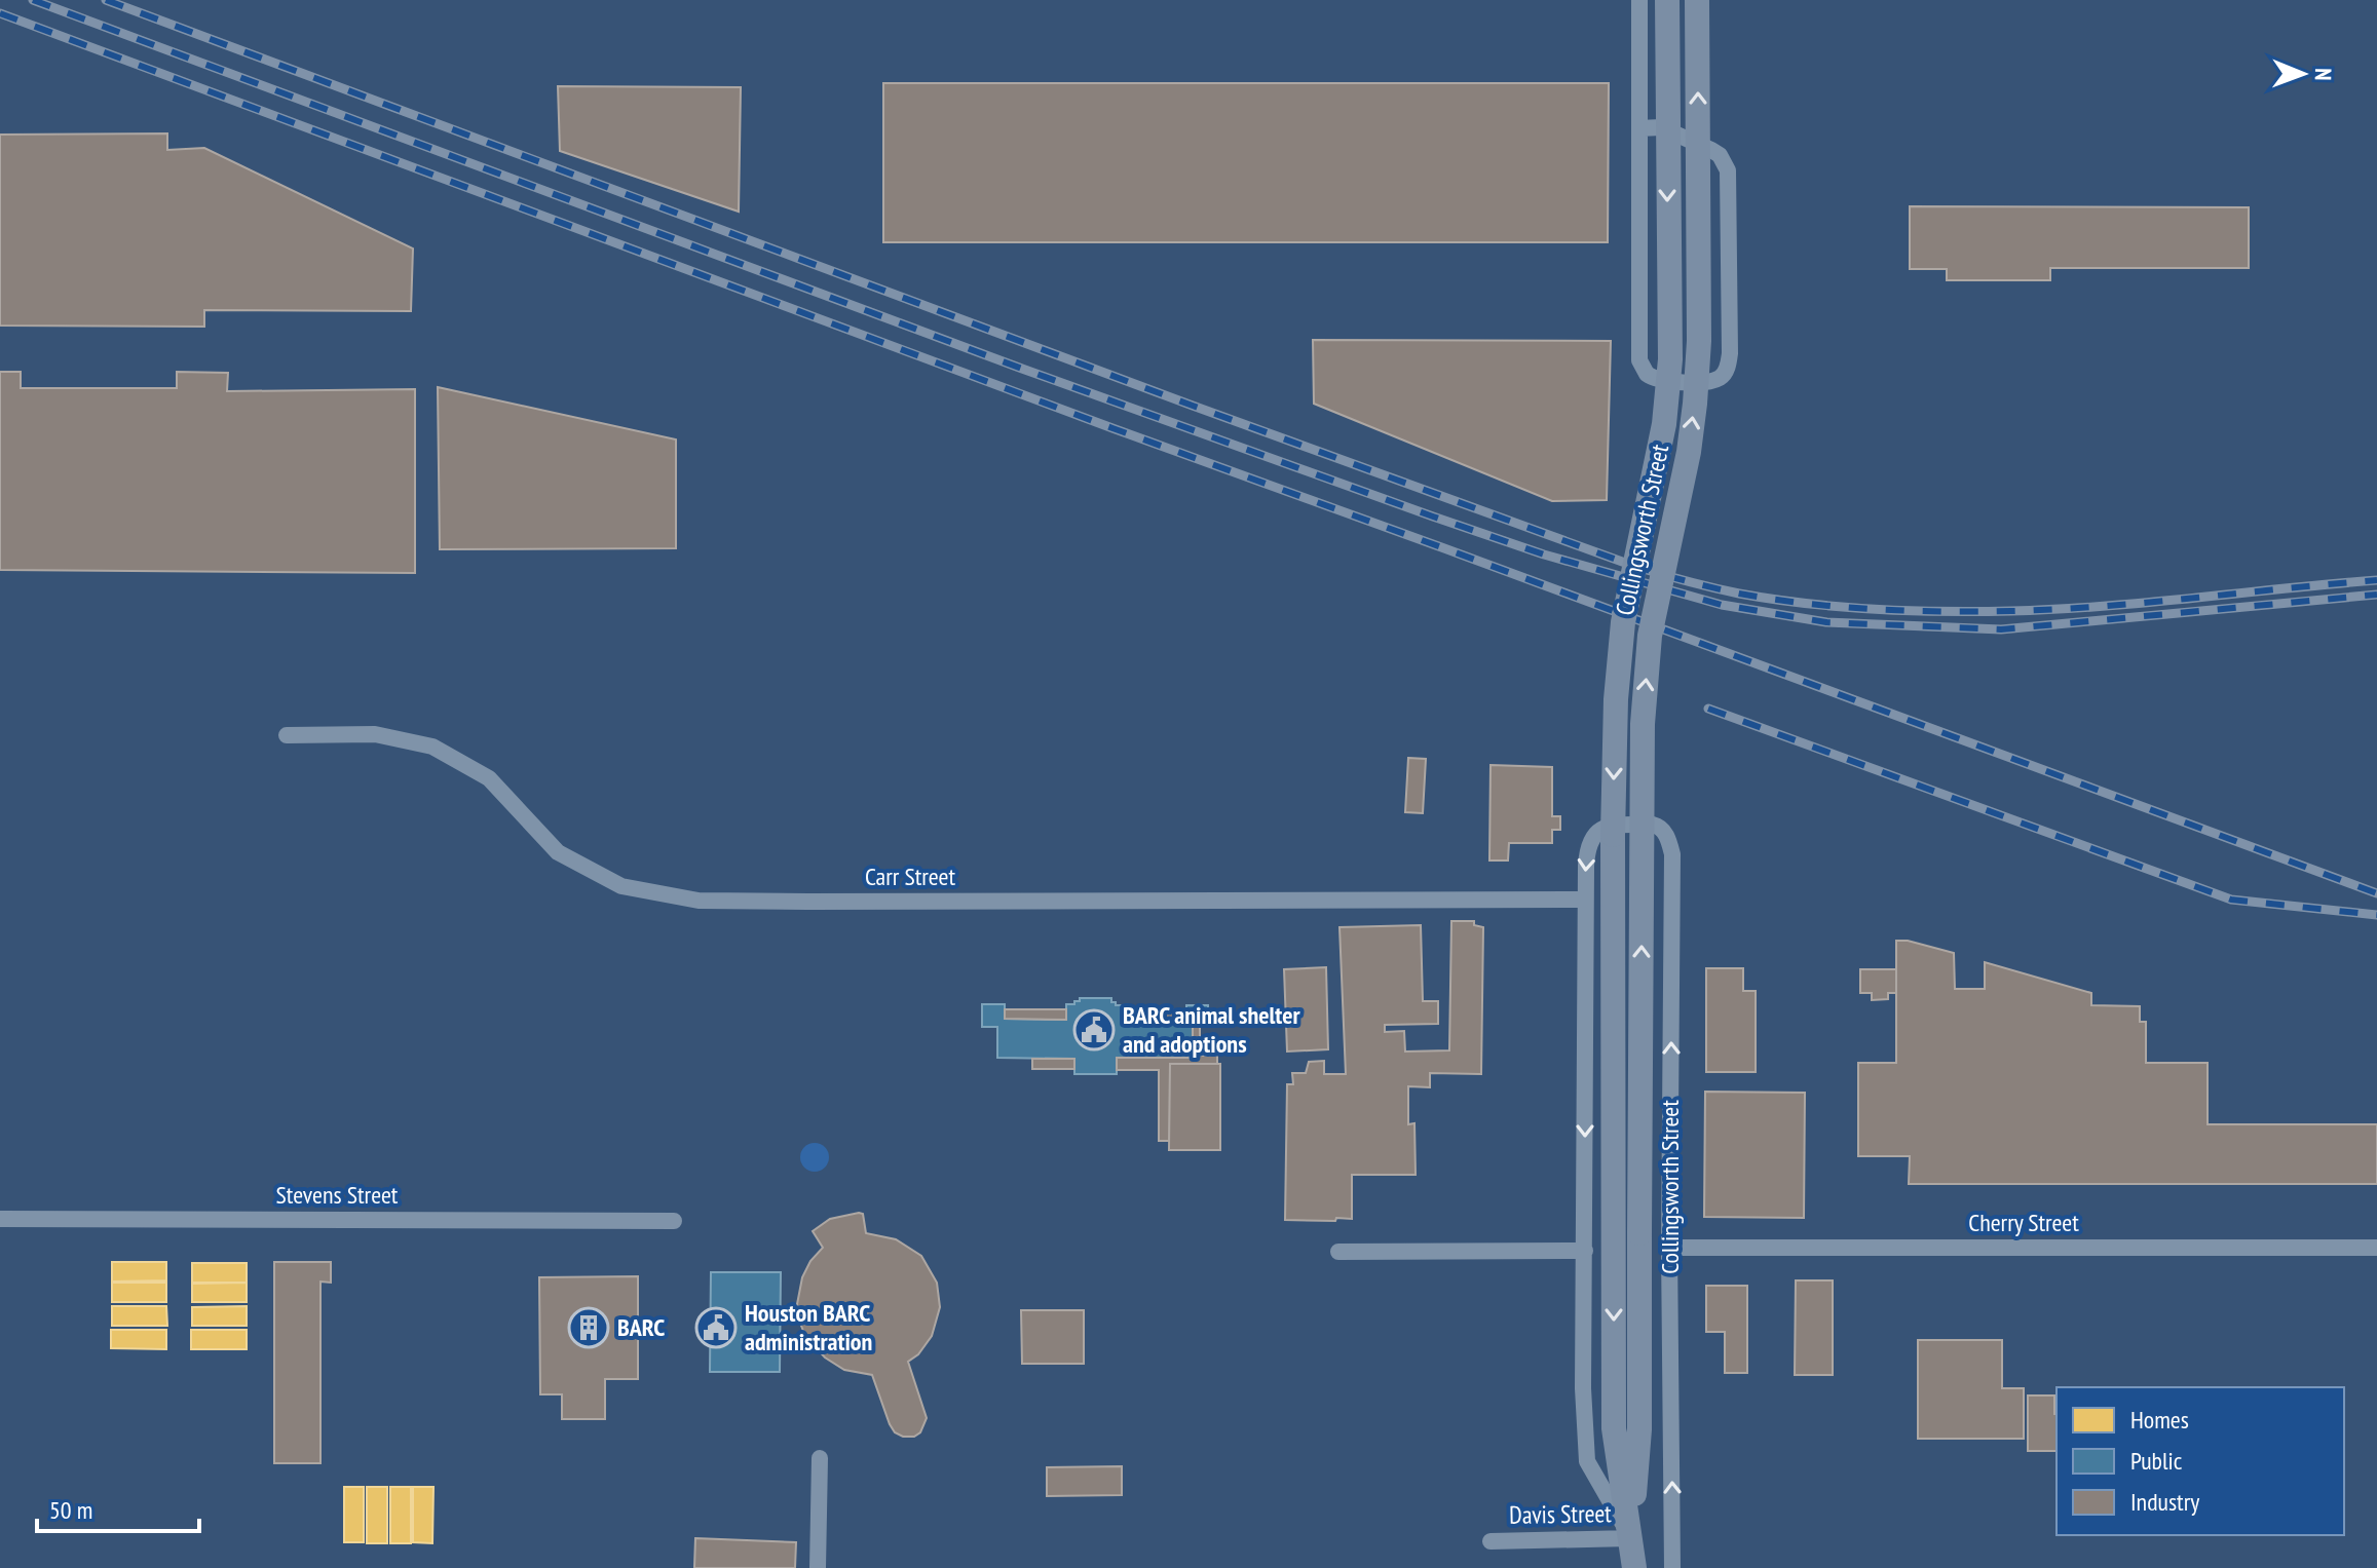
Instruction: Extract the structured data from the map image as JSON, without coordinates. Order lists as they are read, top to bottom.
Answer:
{
  "streets": {
    "main road": ["Collingsworth Street"],
    "street": [
      "Carr Street",
      "Stevens Street",
      "Cherry Street",
      "Davis Street"
    ]
  },
  "crossings": [
    ["Collingsworth Street", "Carr Street"],
    ["Collingsworth Street", "Cherry Street"],
    ["Collingsworth Street", "Davis Street"]
  ],
  "places": {
    "public building": ["BARC animal shelter and adoptions", "Houston BARC administration"],
    "building": ["BARC"]
  },
  "legend": ["Homes", "Public", "Industry"],
  "scale_bar": "50 m",
  "north": "right"
}
